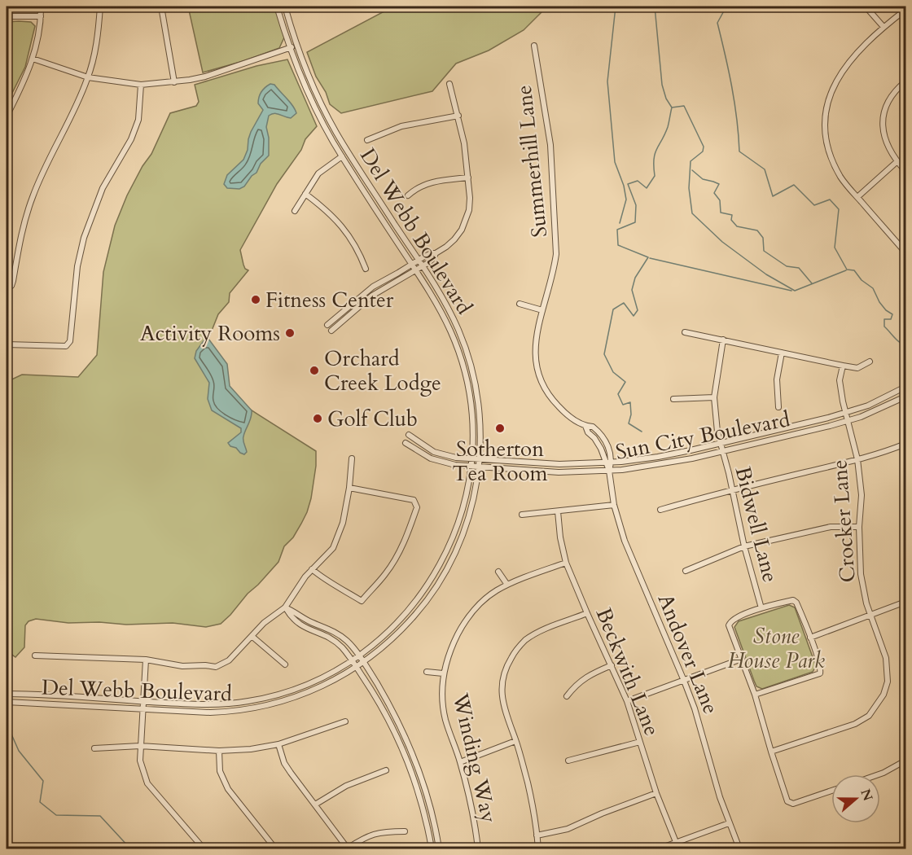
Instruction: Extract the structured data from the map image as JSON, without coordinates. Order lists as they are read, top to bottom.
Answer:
{
  "streets": {
    "street": [
      "Summerhill Lane",
      "Del Webb Boulevard",
      "Sun City Boulevard",
      "Crocker Lane",
      "Bidwell Lane",
      "Andover Lane",
      "Beckwith Lane",
      "Winding Way"
    ]
  },
  "crossings": [
    ["Summerhill Lane", "Sun City Boulevard"],
    ["Summerhill Lane", "Andover Lane"],
    ["Del Webb Boulevard", "Sun City Boulevard"],
    ["Sun City Boulevard", "Crocker Lane"],
    ["Sun City Boulevard", "Bidwell Lane"],
    ["Sun City Boulevard", "Andover Lane"],
    ["Beckwith Lane", "Winding Way"]
  ],
  "parks": ["Stone House Park"],
  "places": [
    "Fitness Center",
    "Activity Rooms",
    "Orchard Creek Lodge",
    "Golf Club",
    "Sotherton Tea Room"
  ],
  "north": "right"
}
